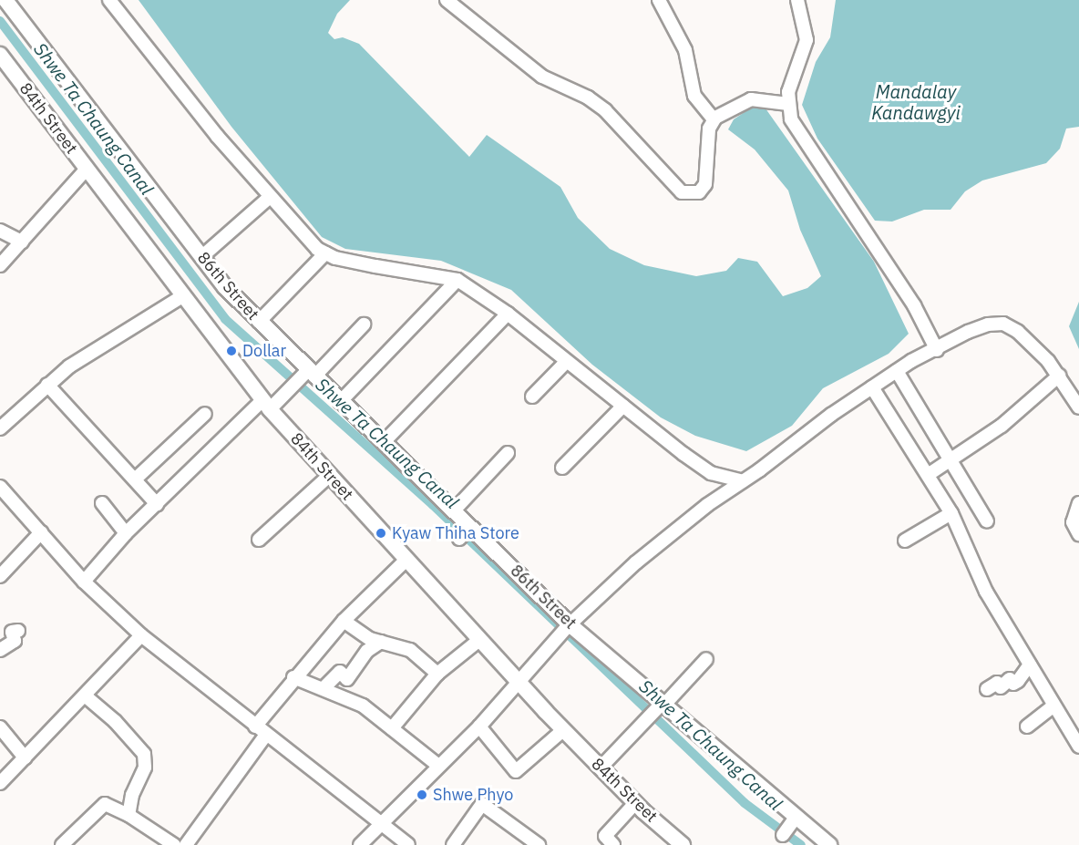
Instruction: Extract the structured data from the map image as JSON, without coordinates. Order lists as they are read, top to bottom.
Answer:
{
  "streets": {
    "main road": ["84th Street", "86th Street"]
  },
  "water": ["Mandalay Kandawgyi", "Shwe Ta Chaung Canal"],
  "places": ["Dollar", "Kyaw Thiha Store", "Shwe Phyo"]
}
